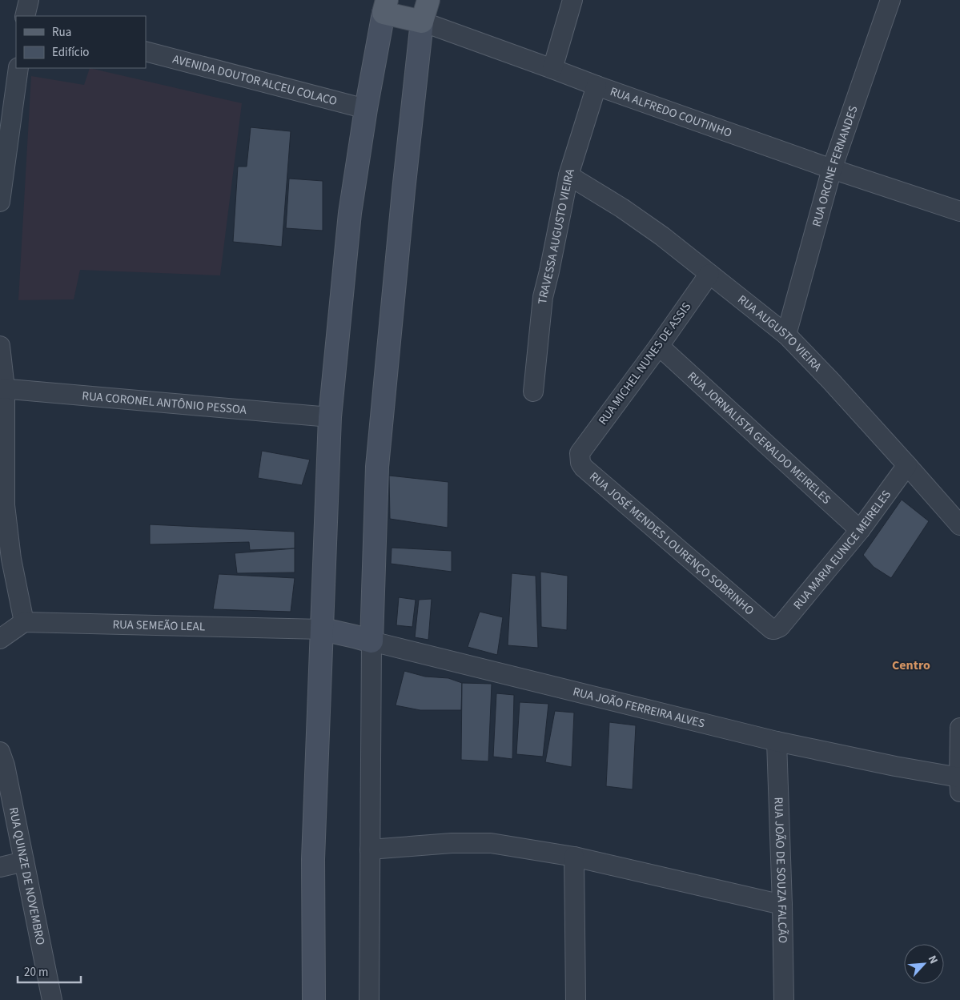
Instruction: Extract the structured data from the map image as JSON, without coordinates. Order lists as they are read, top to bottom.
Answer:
{
  "streets": {
    "main road": ["RUA ALFREDO COUTINHO", "RUA JOÃO FERREIRA ALVES"],
    "street": [
      "AVENIDA DOUTOR ALCEU COLACO",
      "RUA ORCINE FERNANDES",
      "TRAVESSA AUGUSTO VIEIRA",
      "RUA AUGUSTO VIEIRA",
      "RUA MICHEL NUNES DE ASSIS",
      "RUA CORONEL ANTÔNIO PESSOA",
      "RUA JORNALISTA GERALDO MEIRELES",
      "RUA JOSÉ MENDES LOURENÇO SOBRINHO",
      "RUA MARIA EUNICE MEIRELES",
      "RUA SEMEÃO LEAL",
      "RUA JOÃO DE SOUZA FALCÃO",
      "RUA QUINZE DE NOVEMBRO"
    ]
  },
  "crossings": [
    ["RUA ALFREDO COUTINHO", "RUA ORCINE FERNANDES"],
    ["RUA ALFREDO COUTINHO", "TRAVESSA AUGUSTO VIEIRA"],
    ["RUA ORCINE FERNANDES", "RUA AUGUSTO VIEIRA"],
    ["TRAVESSA AUGUSTO VIEIRA", "RUA AUGUSTO VIEIRA"],
    ["RUA AUGUSTO VIEIRA", "RUA MICHEL NUNES DE ASSIS"],
    ["RUA AUGUSTO VIEIRA", "RUA MARIA EUNICE MEIRELES"],
    ["RUA MICHEL NUNES DE ASSIS", "RUA JORNALISTA GERALDO MEIRELES"],
    ["RUA MICHEL NUNES DE ASSIS", "RUA JOSÉ MENDES LOURENÇO SOBRINHO"],
    ["RUA JORNALISTA GERALDO MEIRELES", "RUA MARIA EUNICE MEIRELES"],
    ["RUA JOSÉ MENDES LOURENÇO SOBRINHO", "RUA MARIA EUNICE MEIRELES"],
    ["RUA SEMEÃO LEAL", "RUA JOÃO FERREIRA ALVES"],
    ["RUA JOÃO FERREIRA ALVES", "RUA JOÃO DE SOUZA FALCÃO"]
  ],
  "districts": ["Centro"],
  "legend": ["Rua", "Edifício"],
  "scale_bar": "20 m",
  "north": "top right"
}
